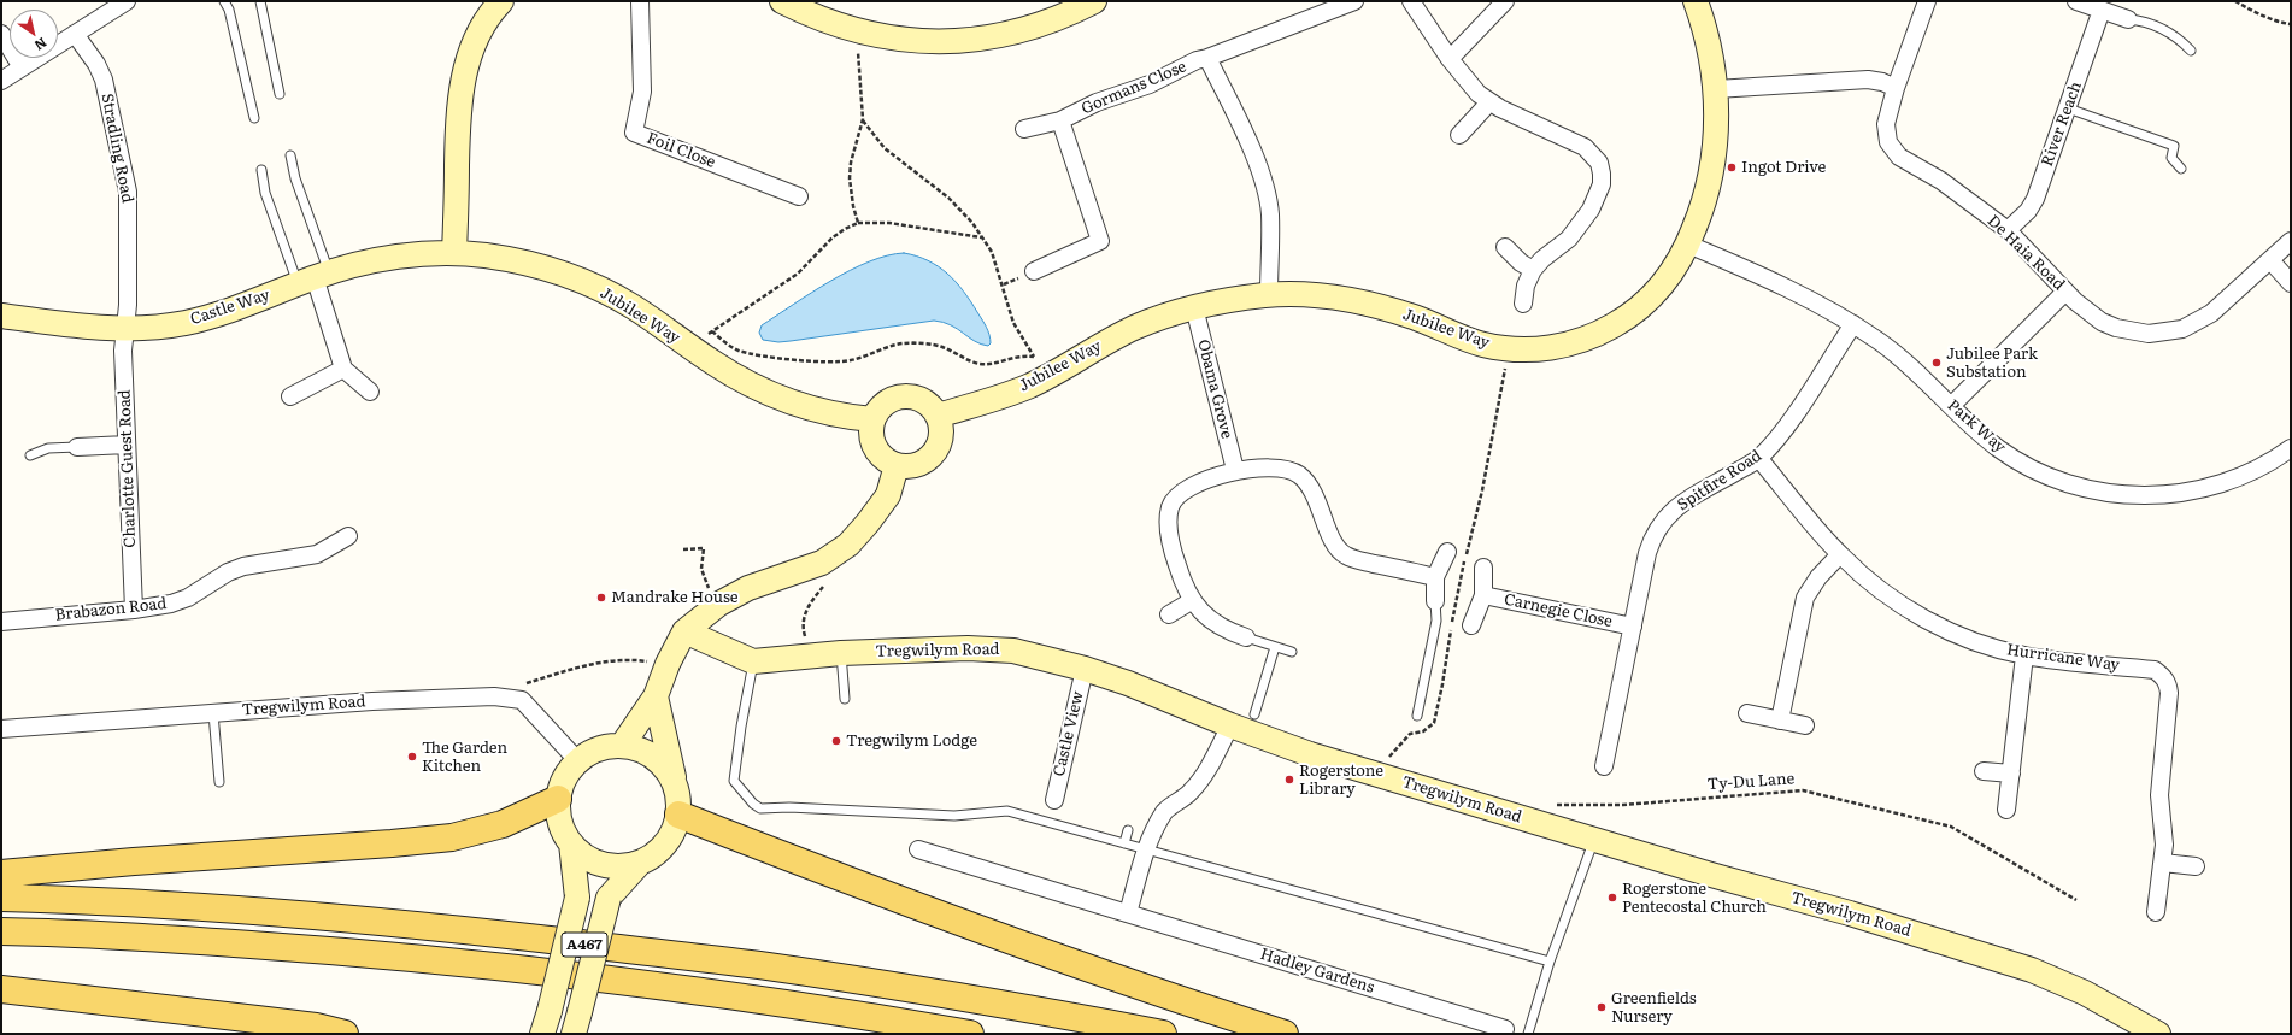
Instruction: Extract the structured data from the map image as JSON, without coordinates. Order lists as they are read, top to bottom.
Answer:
{
  "streets": {
    "main road": ["A467"],
    "street": [
      "Gormans Close",
      "River Reach",
      "Stradling Road",
      "Foil Close",
      "De Haia Road",
      "Castle Way",
      "Jubilee Way",
      "Obama Grove",
      "Park Way",
      "Charlotte Guest Road",
      "Spitfire Road",
      "Brabazon Road",
      "Carnegie Close",
      "Tregwilym Road",
      "Hurricane Way",
      "Castle View",
      "Hadley Gardens"
    ],
    "path": ["Ty-Du Lane"]
  },
  "crossings": [
    ["River Reach", "De Haia Road"],
    ["Stradling Road", "Castle Way"],
    ["Stradling Road", "Charlotte Guest Road"],
    ["Castle Way", "Jubilee Way"],
    ["Castle Way", "Charlotte Guest Road"],
    ["Jubilee Way", "Obama Grove"],
    ["Jubilee Way", "Park Way"],
    ["Park Way", "Spitfire Road"],
    ["Charlotte Guest Road", "Brabazon Road"],
    ["Spitfire Road", "Carnegie Close"],
    ["Spitfire Road", "Hurricane Way"],
    ["Tregwilym Road", "Castle View"]
  ],
  "places": [
    "Ingot Drive",
    "Jubilee Park Substation",
    "Mandrake House",
    "Tregwilym Lodge",
    "The Garden Kitchen",
    "Rogerstone Library",
    "Rogerstone Pentecostal Church",
    "Greenfields Nursery"
  ],
  "north": "bottom right"
}
